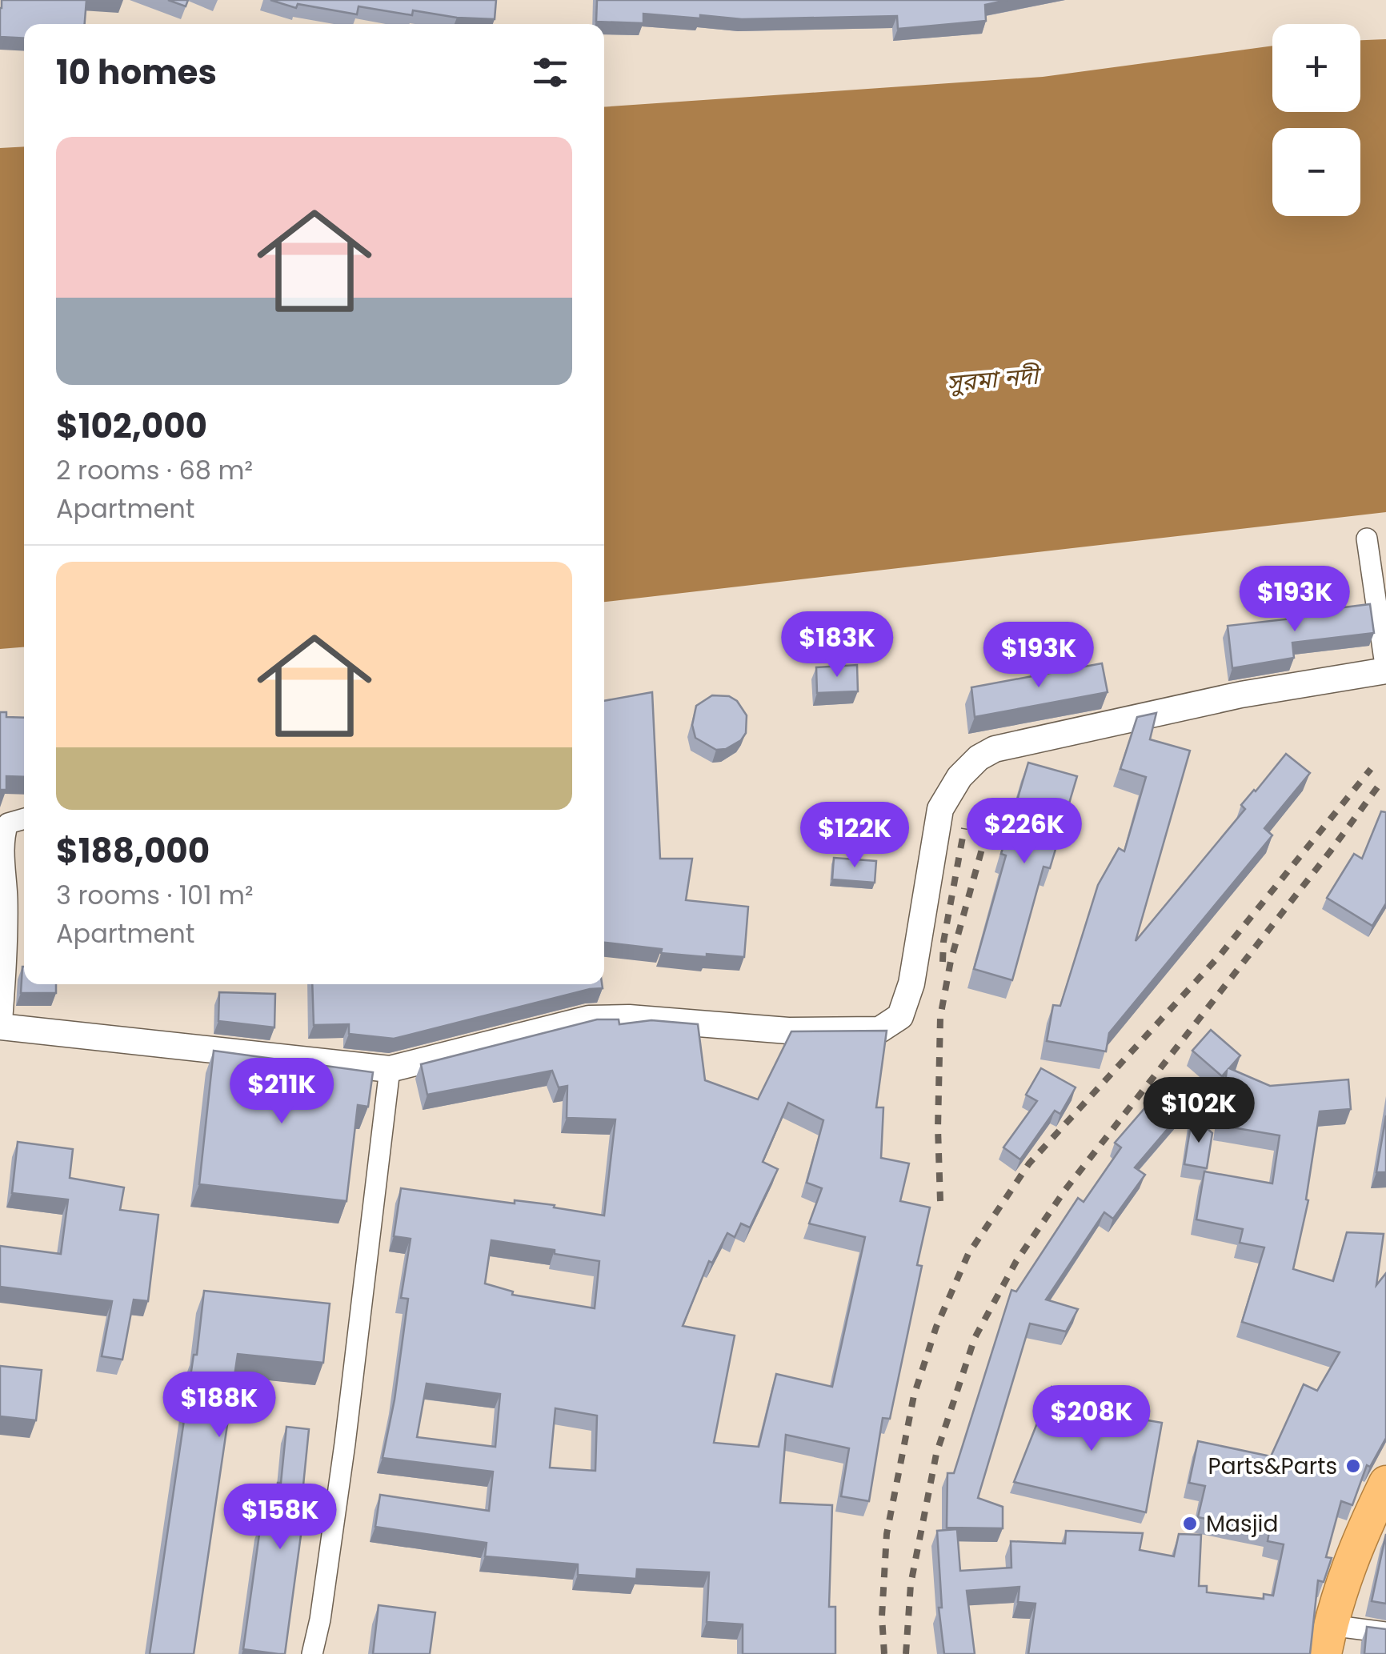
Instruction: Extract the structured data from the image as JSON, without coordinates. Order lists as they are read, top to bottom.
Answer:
{
  "water": ["সুরমা নদী"],
  "places": ["Parts&Parts", "Masjid"],
  "page": {
    "map_buttons": ["+", "−"],
    "heading": "10 homes",
    "list": [
      {
        "name": "$102,000",
        "note": "2 rooms · 68 m² · Apartment"
      },
      {
        "name": "$188,000",
        "note": "3 rooms · 101 m² · Apartment"
      }
    ],
    "price": [
      "$193K",
      "$183K",
      "$193K",
      "$226K",
      "$122K",
      "$211K",
      "$102K",
      "$188K",
      "$208K",
      "$158K"
    ]
  }
}
